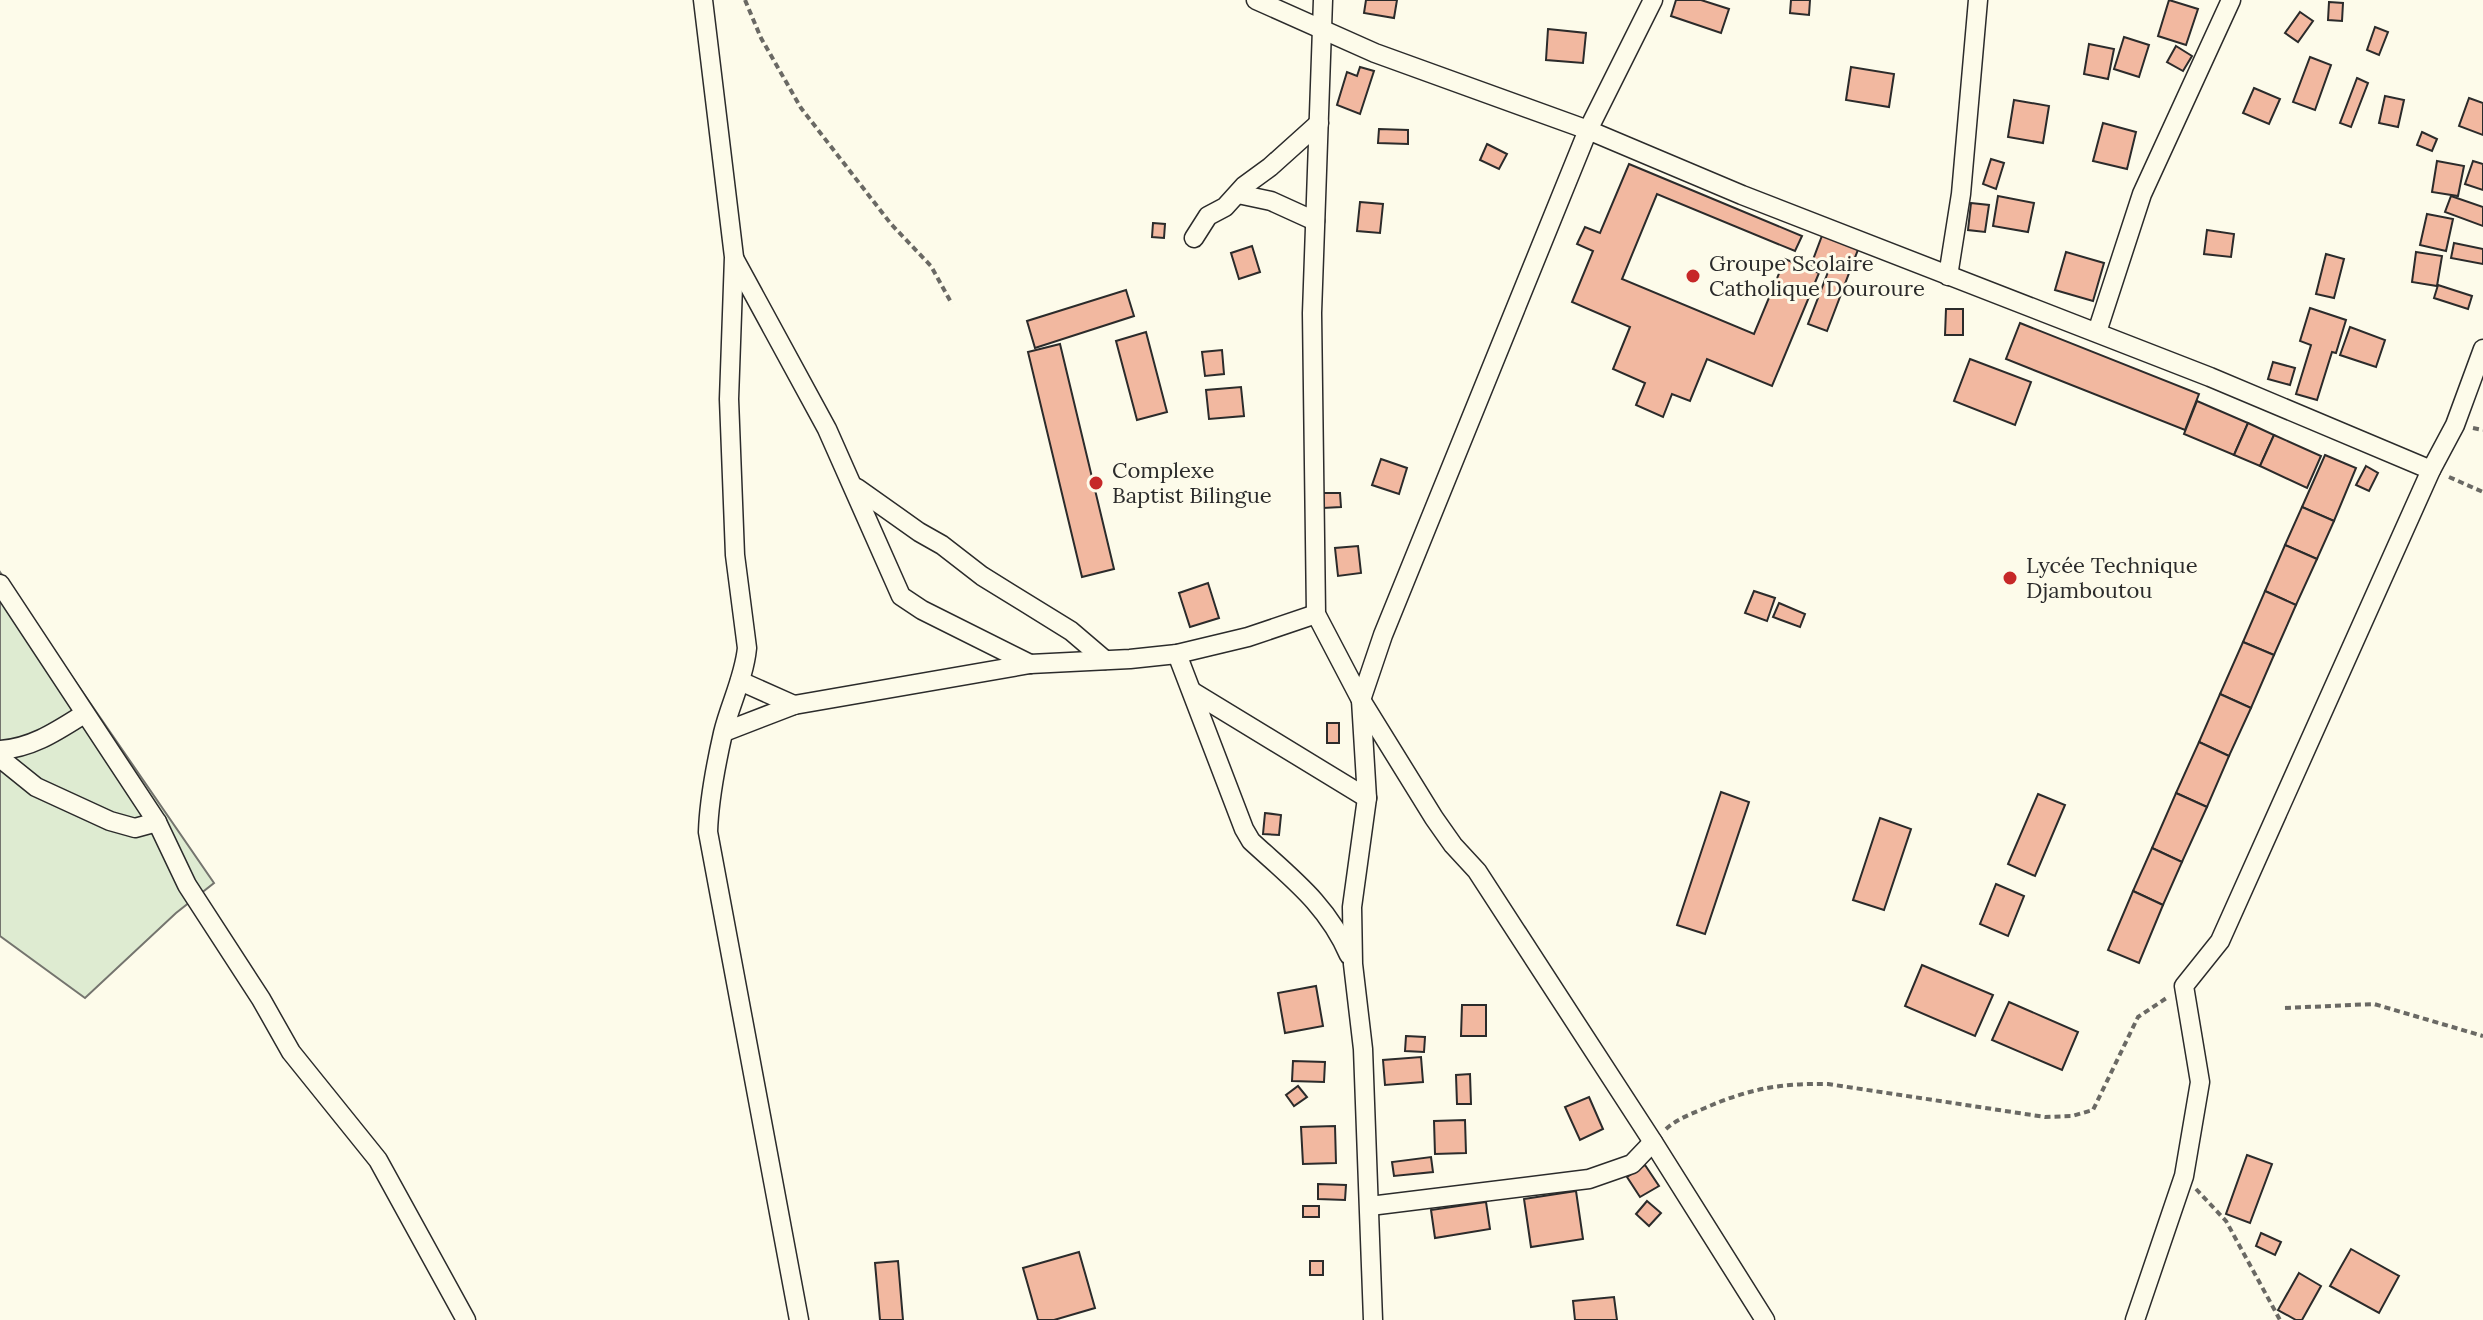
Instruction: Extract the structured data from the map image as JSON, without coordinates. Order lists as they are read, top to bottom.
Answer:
{
  "places": ["Groupe Scolaire Catholique Douroure", "Complexe Baptist Bilingue", "Lycée Technique Djamboutou"]
}
